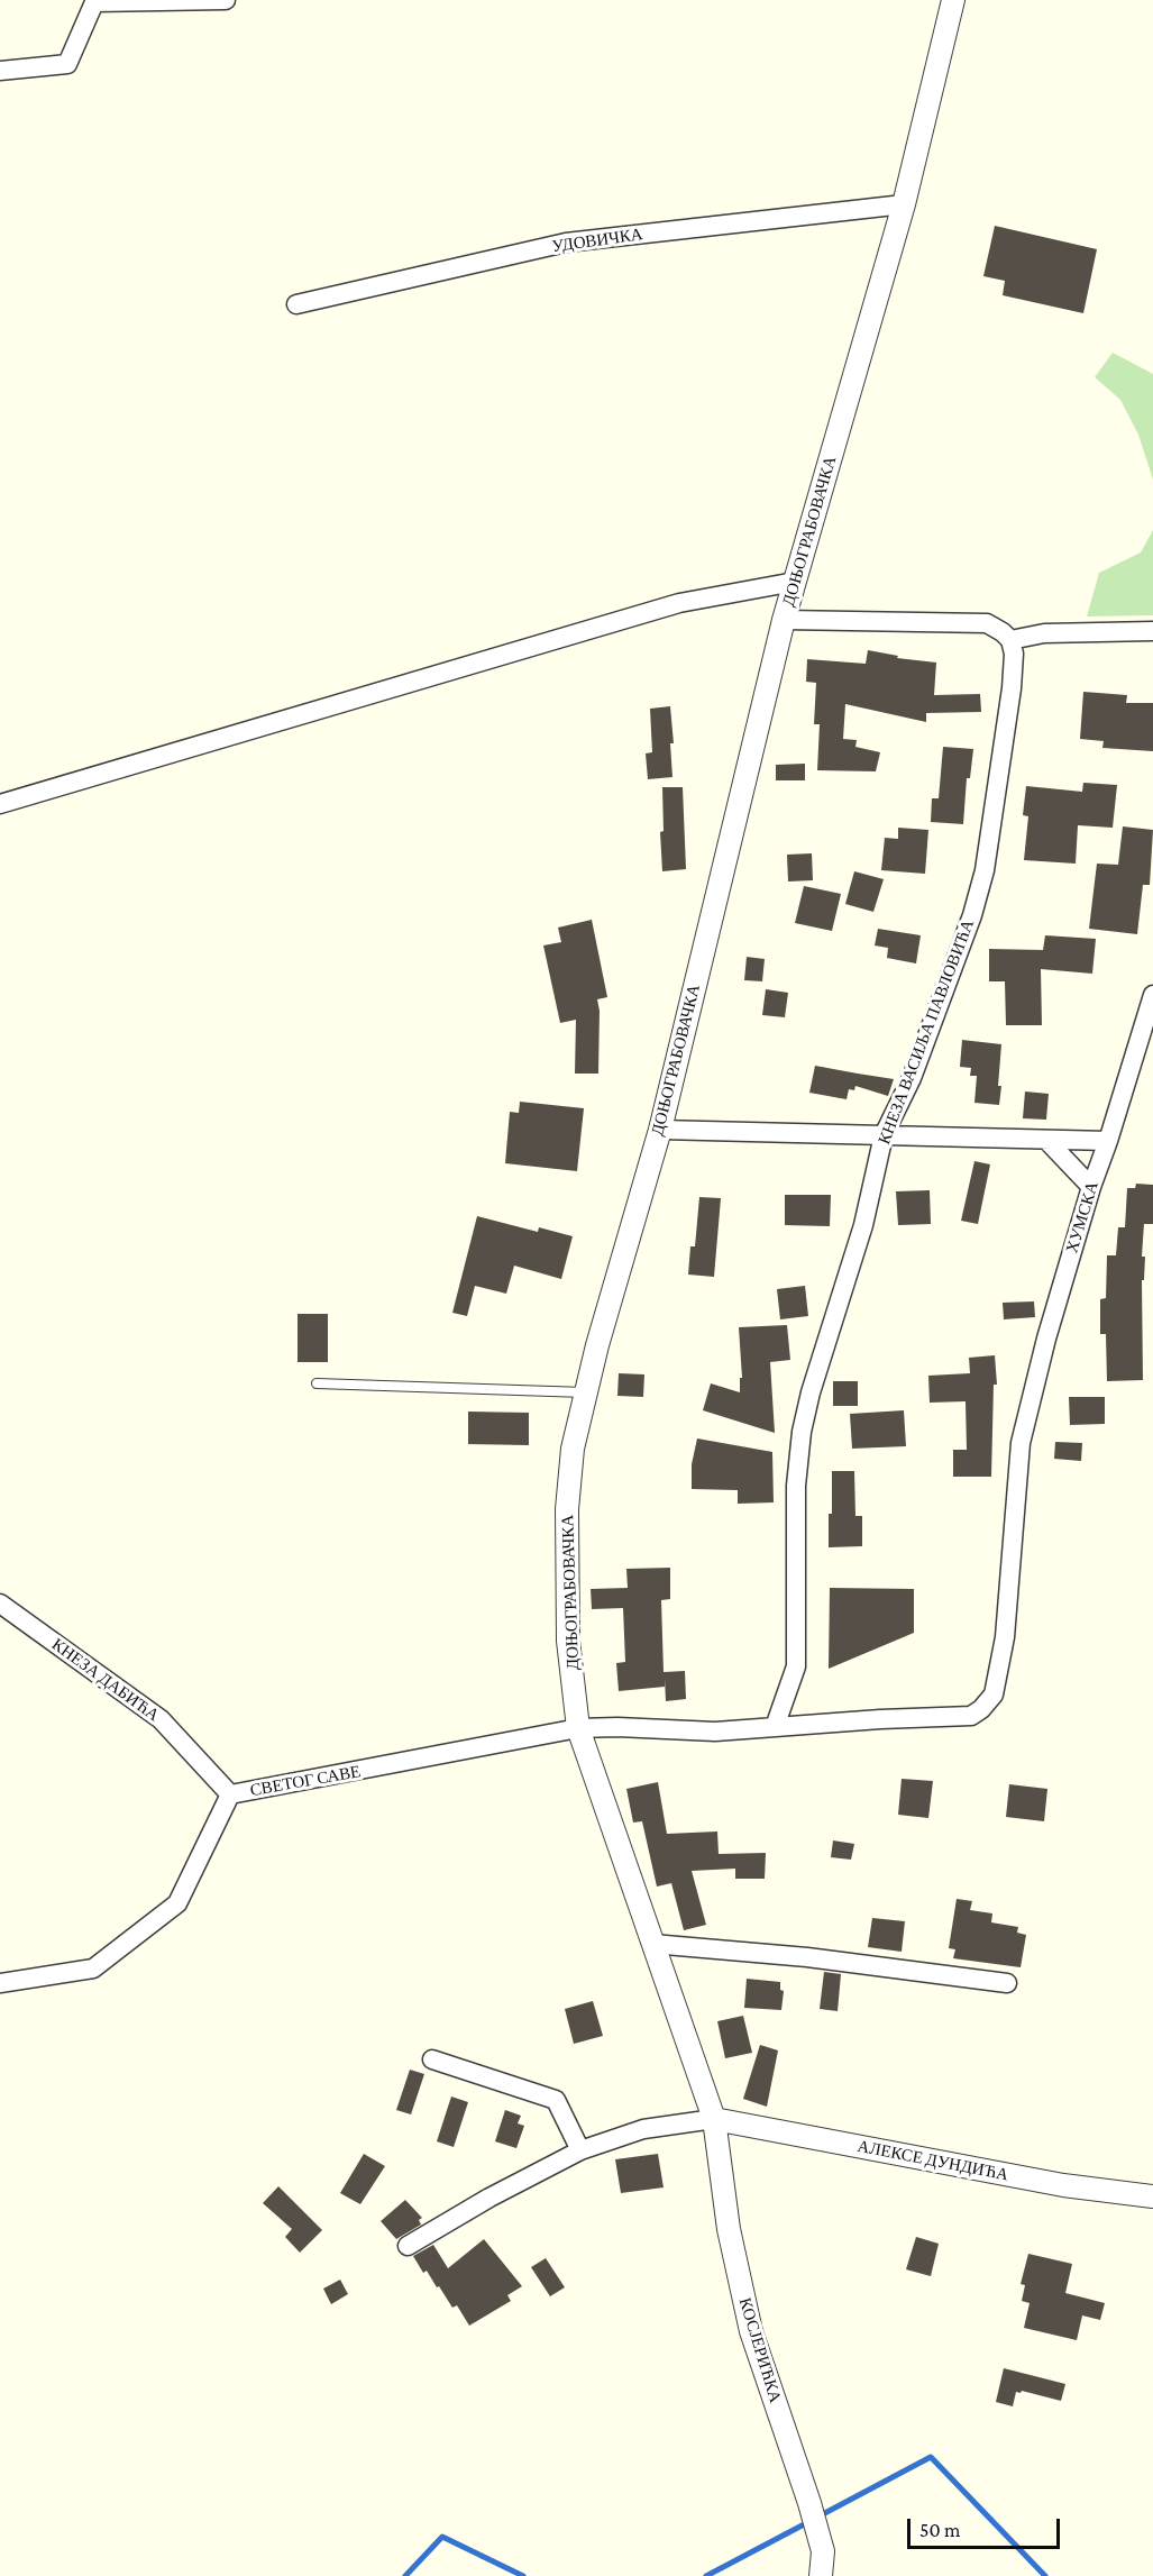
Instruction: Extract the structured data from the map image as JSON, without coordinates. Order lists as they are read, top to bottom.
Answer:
{
  "streets": {
    "street": [
      "УДОВИЧКА",
      "ДОЊОГРАБОВАЧКА",
      "КНЕЗА ВАСИЉА ПАВЛОВИЋА",
      "ХУМСКА",
      "КНЕЗА ДАБИЋА",
      "СВЕТОГ САВЕ",
      "АЛЕКСЕ ДУНДИЋА",
      "КОСЈЕРИЋКА"
    ]
  },
  "crossings": [
    ["УДОВИЧКА", "ДОЊОГРАБОВАЧКА"],
    ["ДОЊОГРАБОВАЧКА", "СВЕТОГ САВЕ"],
    ["ДОЊОГРАБОВАЧКА", "АЛЕКСЕ ДУНДИЋА"],
    ["ДОЊОГРАБОВАЧКА", "КОСЈЕРИЋКА"],
    ["КНЕЗА ВАСИЉА ПАВЛОВИЋА", "ХУМСКА"],
    ["КНЕЗА ВАСИЉА ПАВЛОВИЋА", "СВЕТОГ САВЕ"],
    ["ХУМСКА", "СВЕТОГ САВЕ"],
    ["КНЕЗА ДАБИЋА", "СВЕТОГ САВЕ"],
    ["АЛЕКСЕ ДУНДИЋА", "КОСЈЕРИЋКА"]
  ],
  "scale_bar": "50 m"
}
